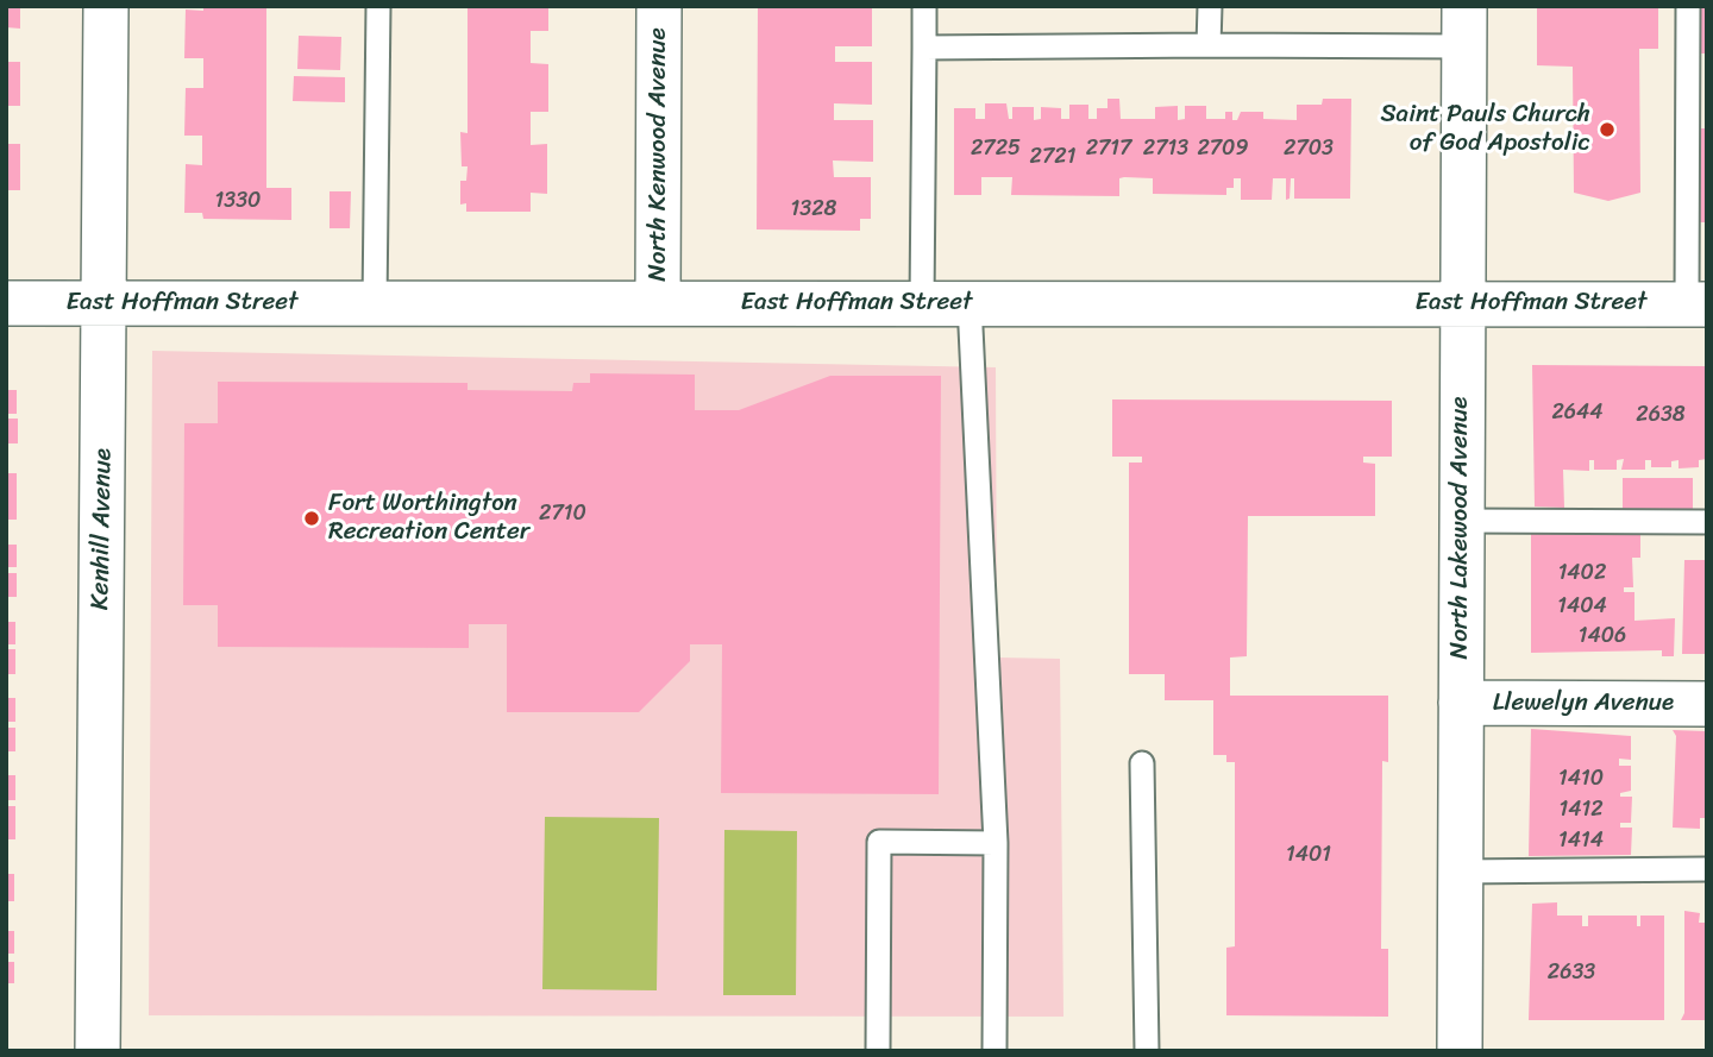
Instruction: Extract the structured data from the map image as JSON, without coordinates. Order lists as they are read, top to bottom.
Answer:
{
  "streets": {
    "street": [
      "North Kenwood Avenue",
      "East Hoffman Street",
      "North Lakewood Avenue",
      "Kenhill Avenue",
      "Llewelyn Avenue"
    ]
  },
  "crossings": [
    ["North Kenwood Avenue", "East Hoffman Street"],
    ["East Hoffman Street", "North Lakewood Avenue"],
    ["East Hoffman Street", "Kenhill Avenue"],
    ["North Lakewood Avenue", "Llewelyn Avenue"]
  ],
  "places": ["Saint Pauls Church of God Apostolic", "Fort Worthington Recreation Center"],
  "house_numbers": [
    "2725",
    "2717",
    "2713",
    "2709",
    "2703",
    "2721",
    "1330",
    "1328",
    "2644",
    "2638",
    "2710",
    "1402",
    "1404",
    "1406",
    "1410",
    "1412",
    "1414",
    "1401",
    "2633"
  ]
}
